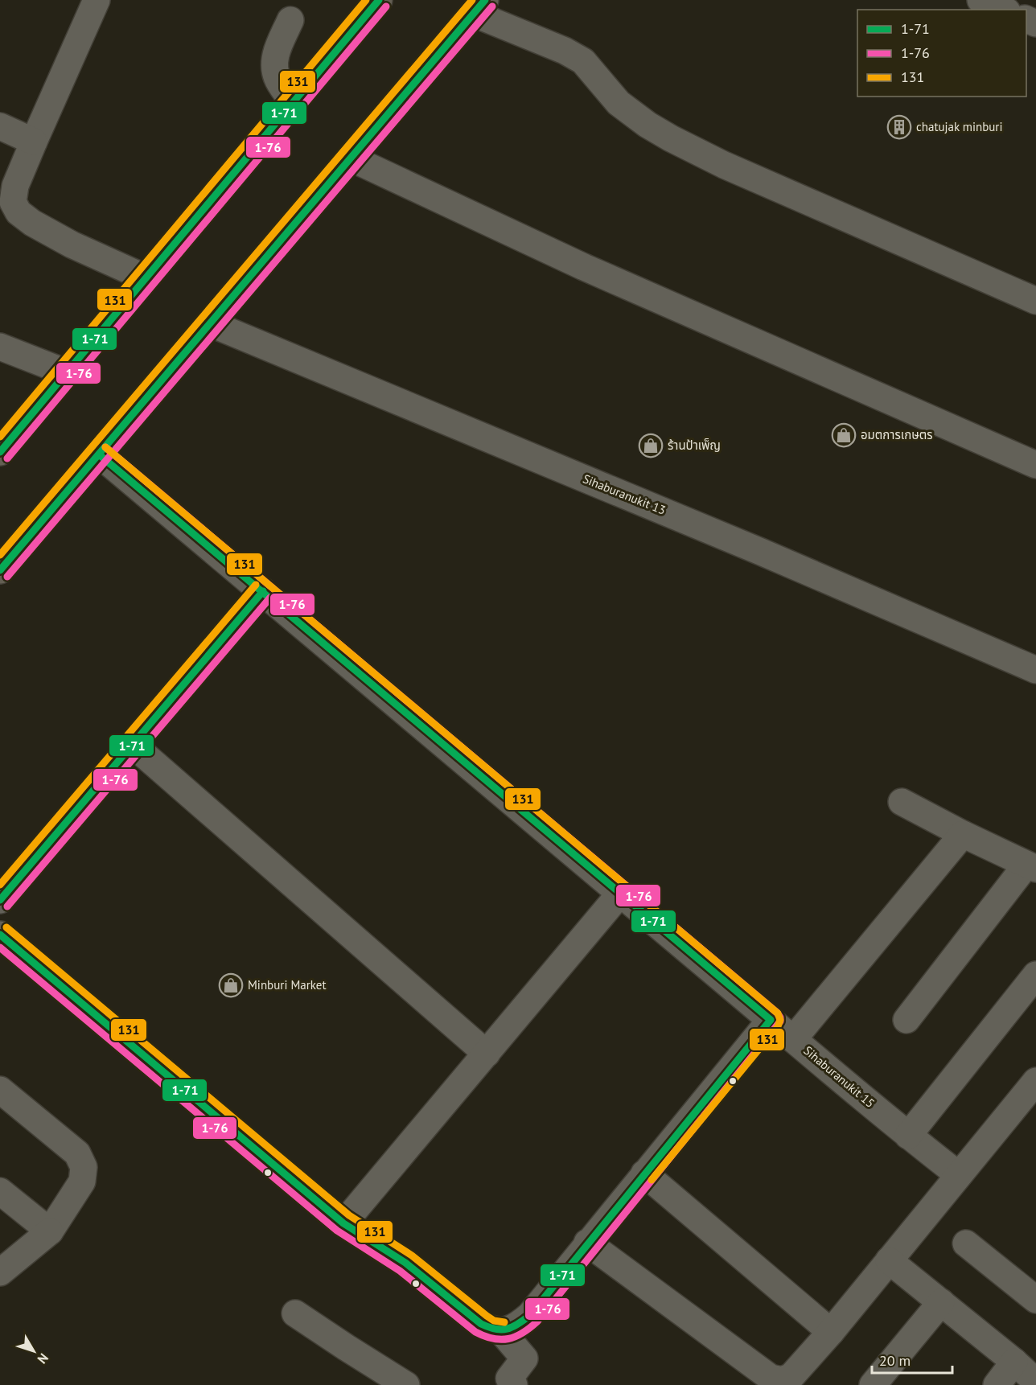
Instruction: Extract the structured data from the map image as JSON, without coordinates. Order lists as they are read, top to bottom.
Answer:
{
  "streets": {
    "street": ["Sihaburanukit 13", "Sihaburanukit 15"]
  },
  "places": {
    "building": ["chatujak minburi"],
    "shop": ["อมตการเกษตร", "ร้านป้าเพ็ญ", "Minburi Market"]
  },
  "lines": ["transit line 1-71", "transit line 131", "transit line 1-76"],
  "legend": ["1-71", "1-76", "131"],
  "scale_bar": "20 m",
  "north": "bottom right"
}
